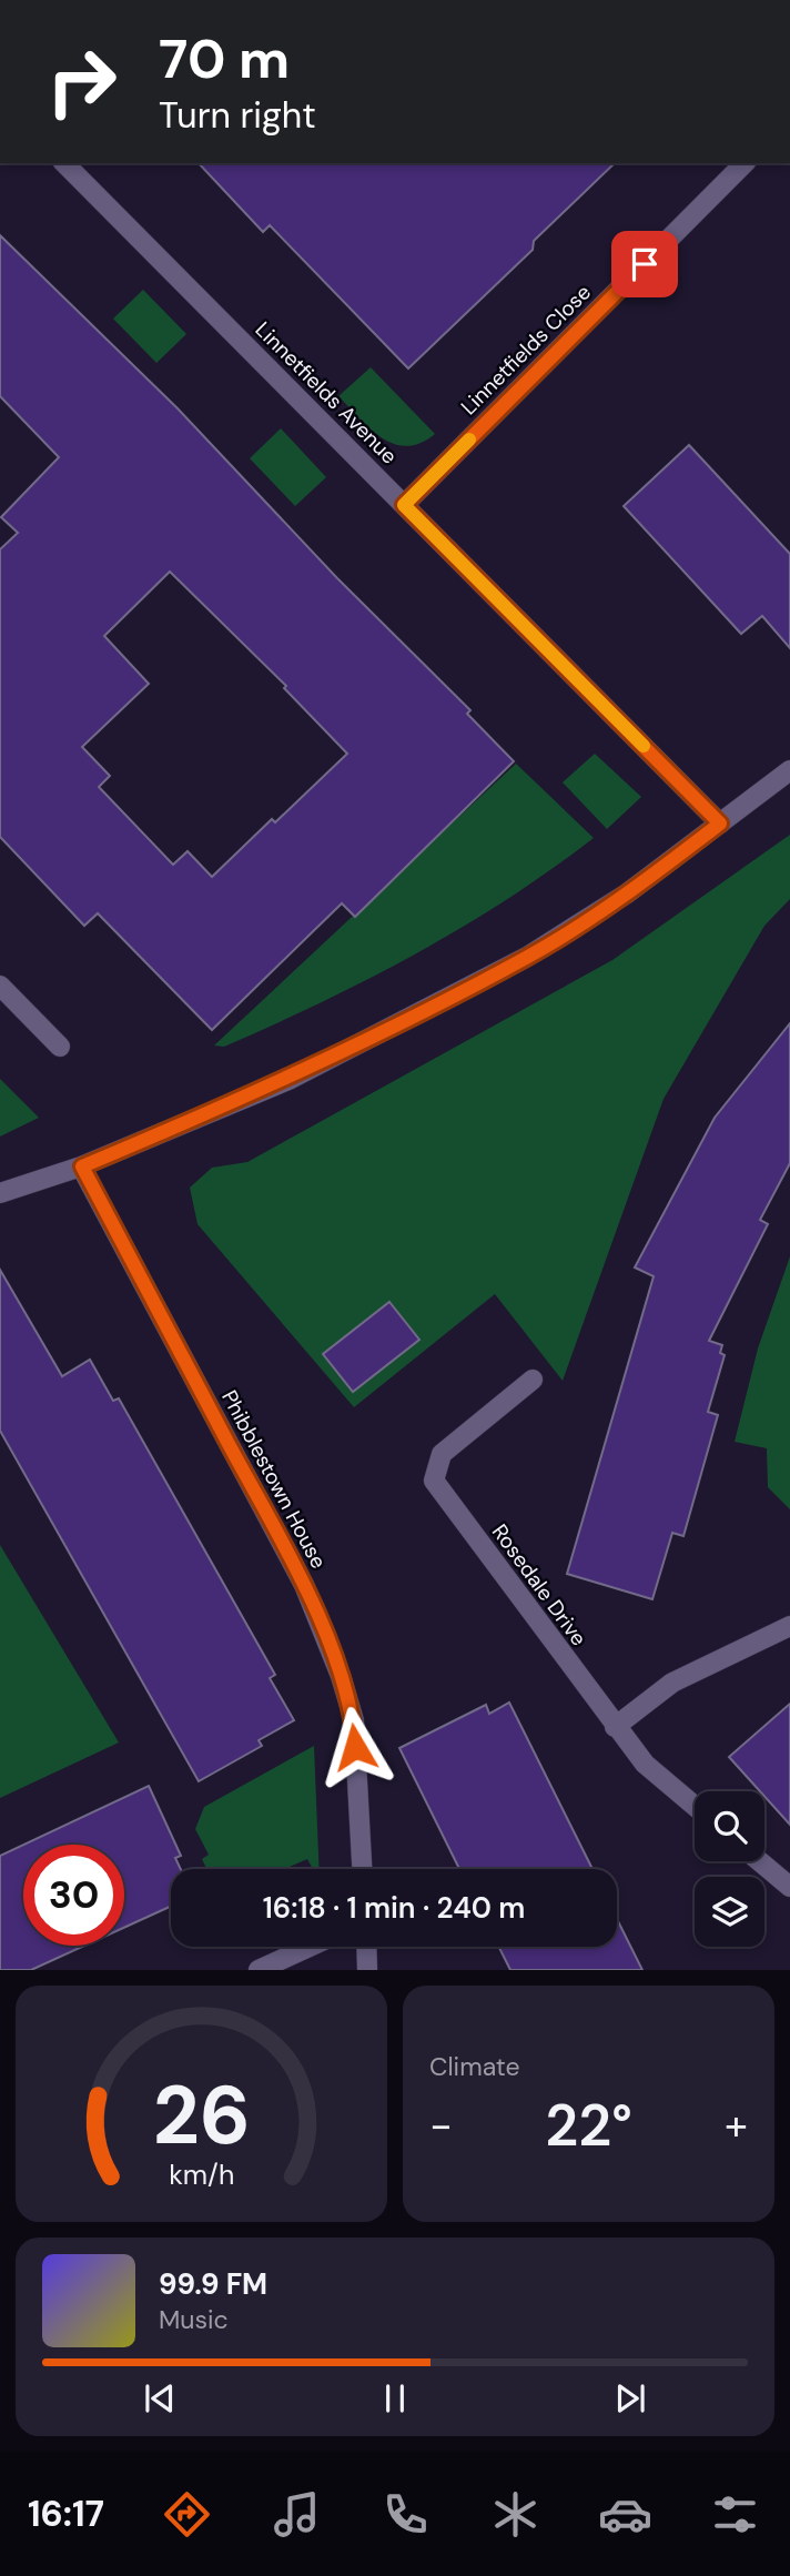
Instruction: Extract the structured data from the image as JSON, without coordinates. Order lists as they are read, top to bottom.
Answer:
{
  "streets": {
    "street": [
      "Linnetfields Close",
      "Linnetfields Avenue",
      "Phibblestown House",
      "Rosedale Drive"
    ]
  },
  "crossings": [
    ["Linnetfields Close", "Linnetfields Avenue"]
  ],
  "page": {
    "turn": ["70 m", "Turn right"],
    "limit": "30",
    "trip": "16:18 · 1 min · 240 m",
    "tile": "Climate",
    "heat": ["−", "22°", "+"],
    "song": ["99.9 FM", "Music"],
    "tabs": "16:17",
    "gauge": ["26", "km/h"]
  }
}
